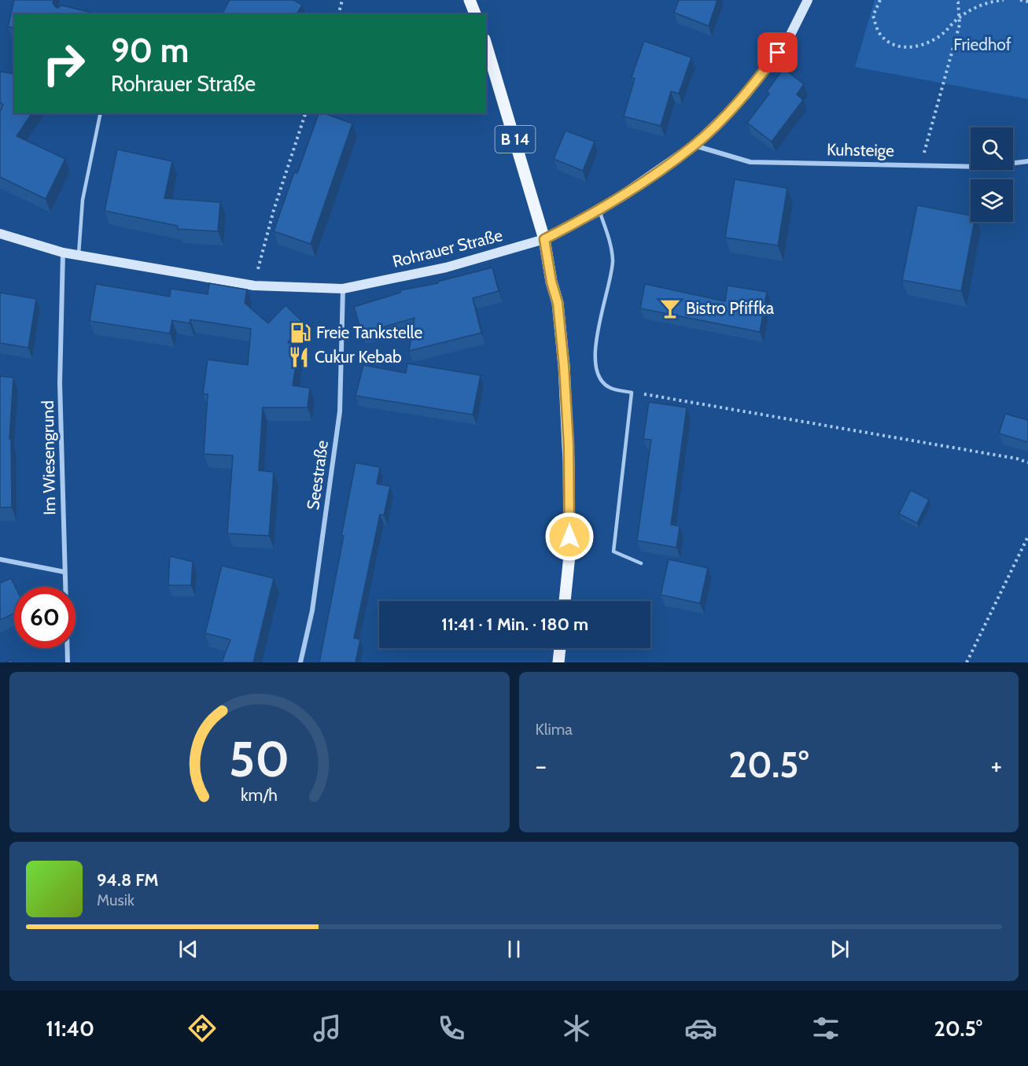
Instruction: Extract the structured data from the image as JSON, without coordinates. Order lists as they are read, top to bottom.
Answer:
{
  "streets": {
    "main road": ["B 14"],
    "street": [
      "Kuhsteige",
      "Rohrauer Straße",
      "Im Wiesengrund",
      "Seestraße"
    ]
  },
  "crossings": [
    ["B 14", "Rohrauer Straße"],
    ["Kuhsteige", "Rohrauer Straße"],
    ["Rohrauer Straße", "Im Wiesengrund"],
    ["Rohrauer Straße", "Seestraße"]
  ],
  "parks": ["Friedhof"],
  "places": {
    "bar": ["Bistro Pfiffka"],
    "fuel station": ["Freie Tankstelle"],
    "restaurant": ["Cukur Kebab"]
  },
  "page": {
    "turn": ["90 m", "Rohrauer Straße"],
    "limit": "60",
    "trip": "11:41 · 1 Min. · 180 m",
    "tile": "Klima",
    "heat": ["−", "20.5°", "+"],
    "song": ["94.8 FM", "Musik"],
    "tabs": ["11:40", "20.5°"],
    "gauge": ["50", "km/h"]
  }
}
